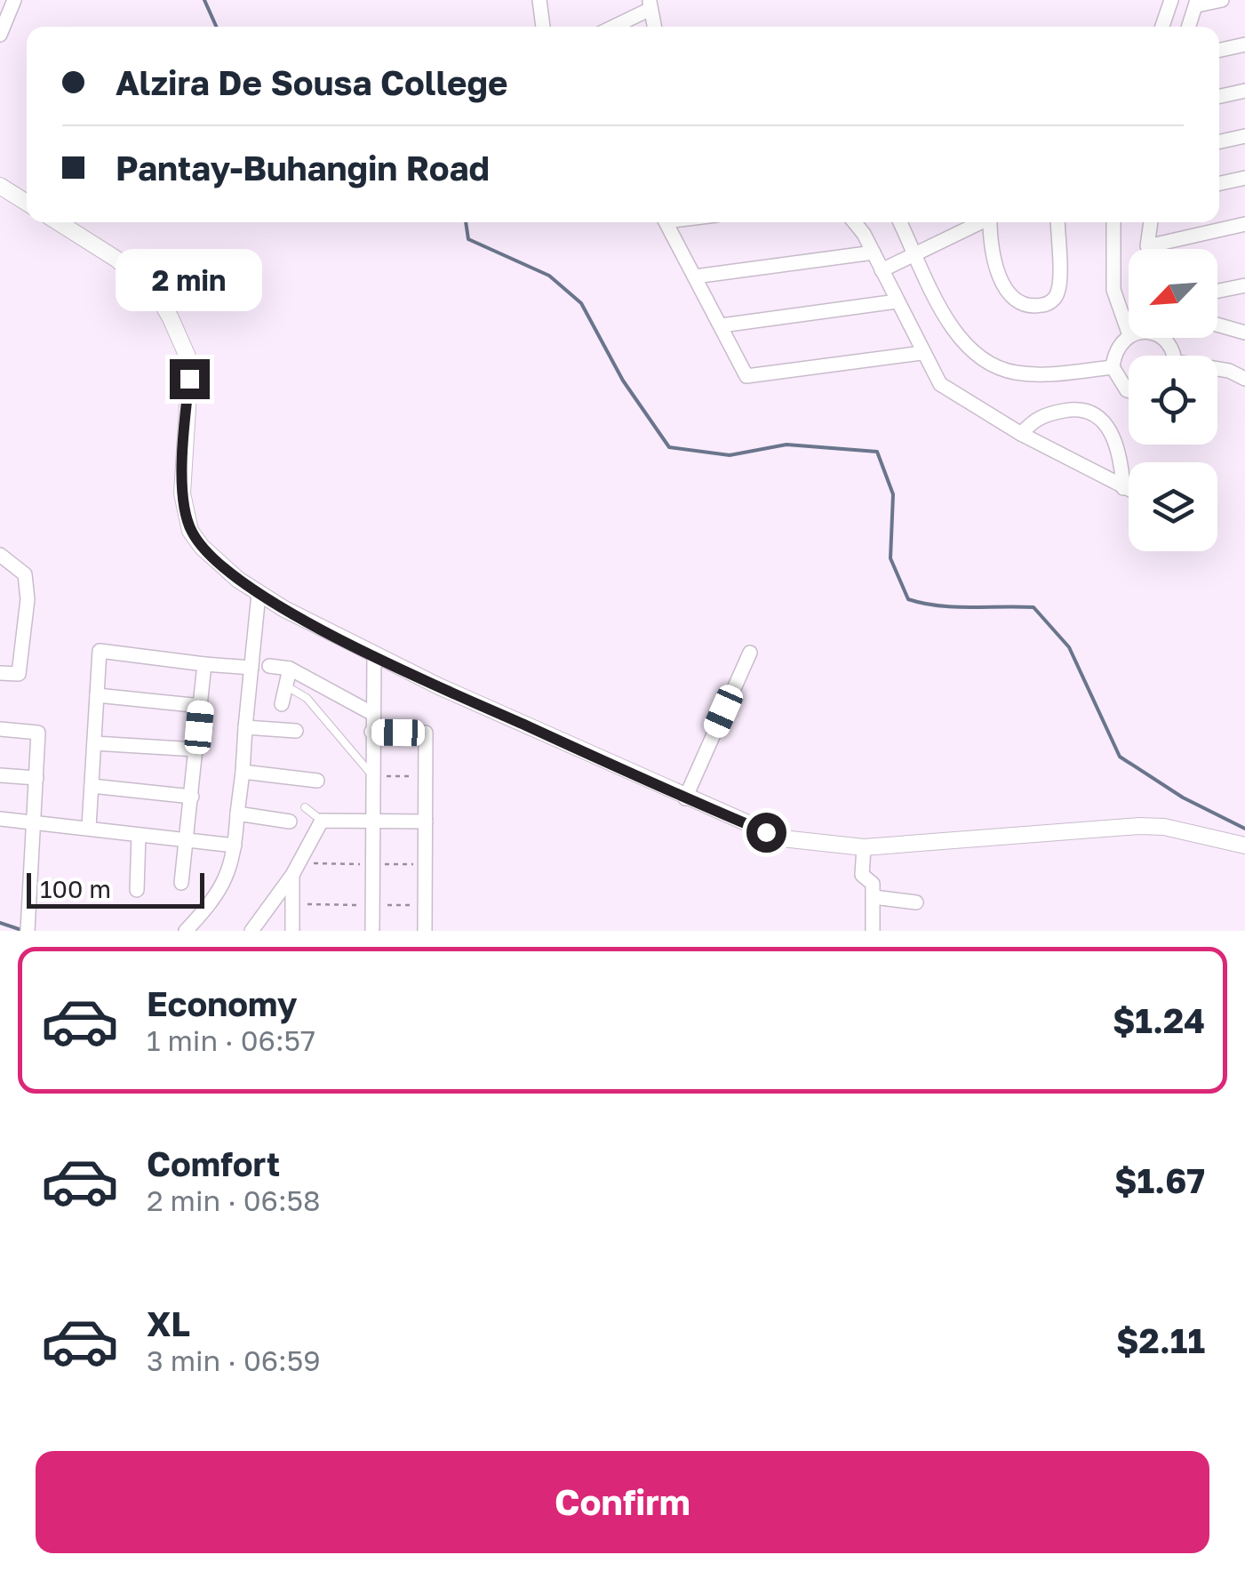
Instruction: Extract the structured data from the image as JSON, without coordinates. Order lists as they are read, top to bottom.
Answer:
{
  "scale_bar": "100 m",
  "north": "bottom left",
  "page": {
    "banner": ["Alzira De Sousa College", "Pantay-Buhangin Road"],
    "bubble": "2 min",
    "scale": "100 m",
    "list": [
      {
        "name": "Economy",
        "note": "1 min · 06:57",
        "value": "$1.24"
      },
      {
        "name": "Comfort",
        "note": "2 min · 06:58",
        "value": "$1.67"
      },
      {
        "name": "XL",
        "note": "3 min · 06:59",
        "value": "$2.11"
      }
    ],
    "buttons": "Confirm"
  }
}
